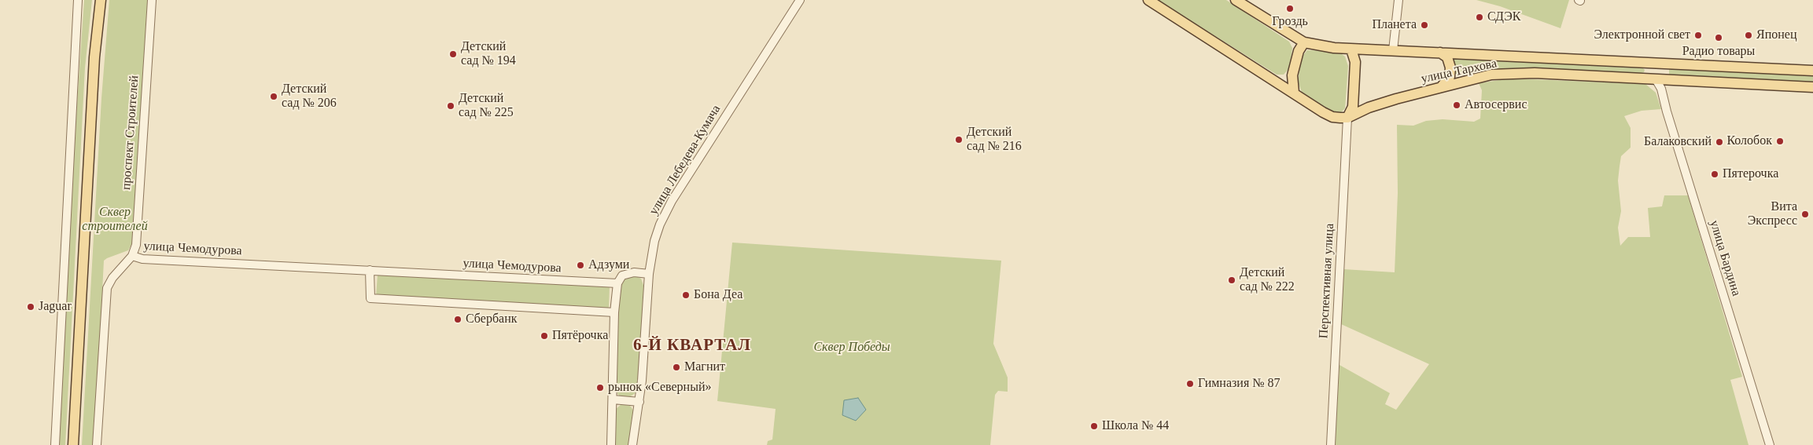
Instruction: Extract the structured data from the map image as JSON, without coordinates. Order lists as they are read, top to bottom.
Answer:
{
  "streets": {
    "main road": ["улица Тархова"],
    "street": [
      "проспект Строителей",
      "улица Лебедева-Кумача",
      "улица Чемодурова",
      "улица Бардина",
      "Перспективная улица"
    ]
  },
  "crossings": [
    ["улица Тархова", "улица Бардина"],
    ["улица Тархова", "Перспективная улица"],
    ["проспект Строителей", "улица Чемодурова"]
  ],
  "districts": ["6-Й КВАРТАЛ"],
  "parks": ["Cквер cтроителей", "Сквер Победы"],
  "places": [
    "Гроздь",
    "СДЭК",
    "Планета",
    "Электронной свет",
    "Японец",
    "Радио товары",
    "Детский сад № 194",
    "Детский сад № 206",
    "Автосервис",
    "Детский сад № 225",
    "Детский сад № 216",
    "Колобок",
    "Балаковский",
    "Пятерочка",
    "Вита Экспресс",
    "Адзуми",
    "Детский сад № 222",
    "Бона Деа",
    "Jaguar",
    "Сбербанк",
    "Пятёрочка",
    "Магнит",
    "Гимназия № 87",
    "рынок «Северный»",
    "Школа № 44"
  ]
}
